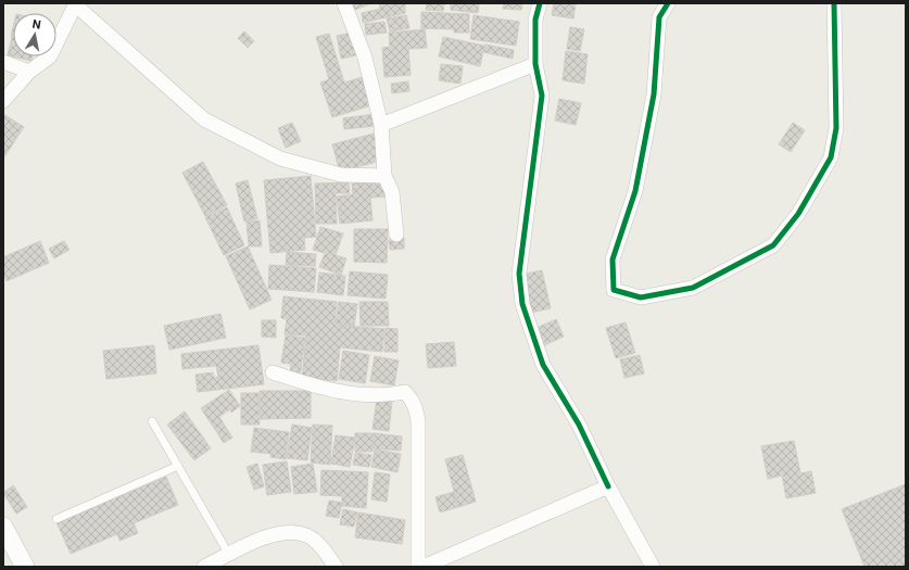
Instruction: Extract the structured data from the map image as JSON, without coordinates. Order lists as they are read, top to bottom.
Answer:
{
  "north": "top"
}
